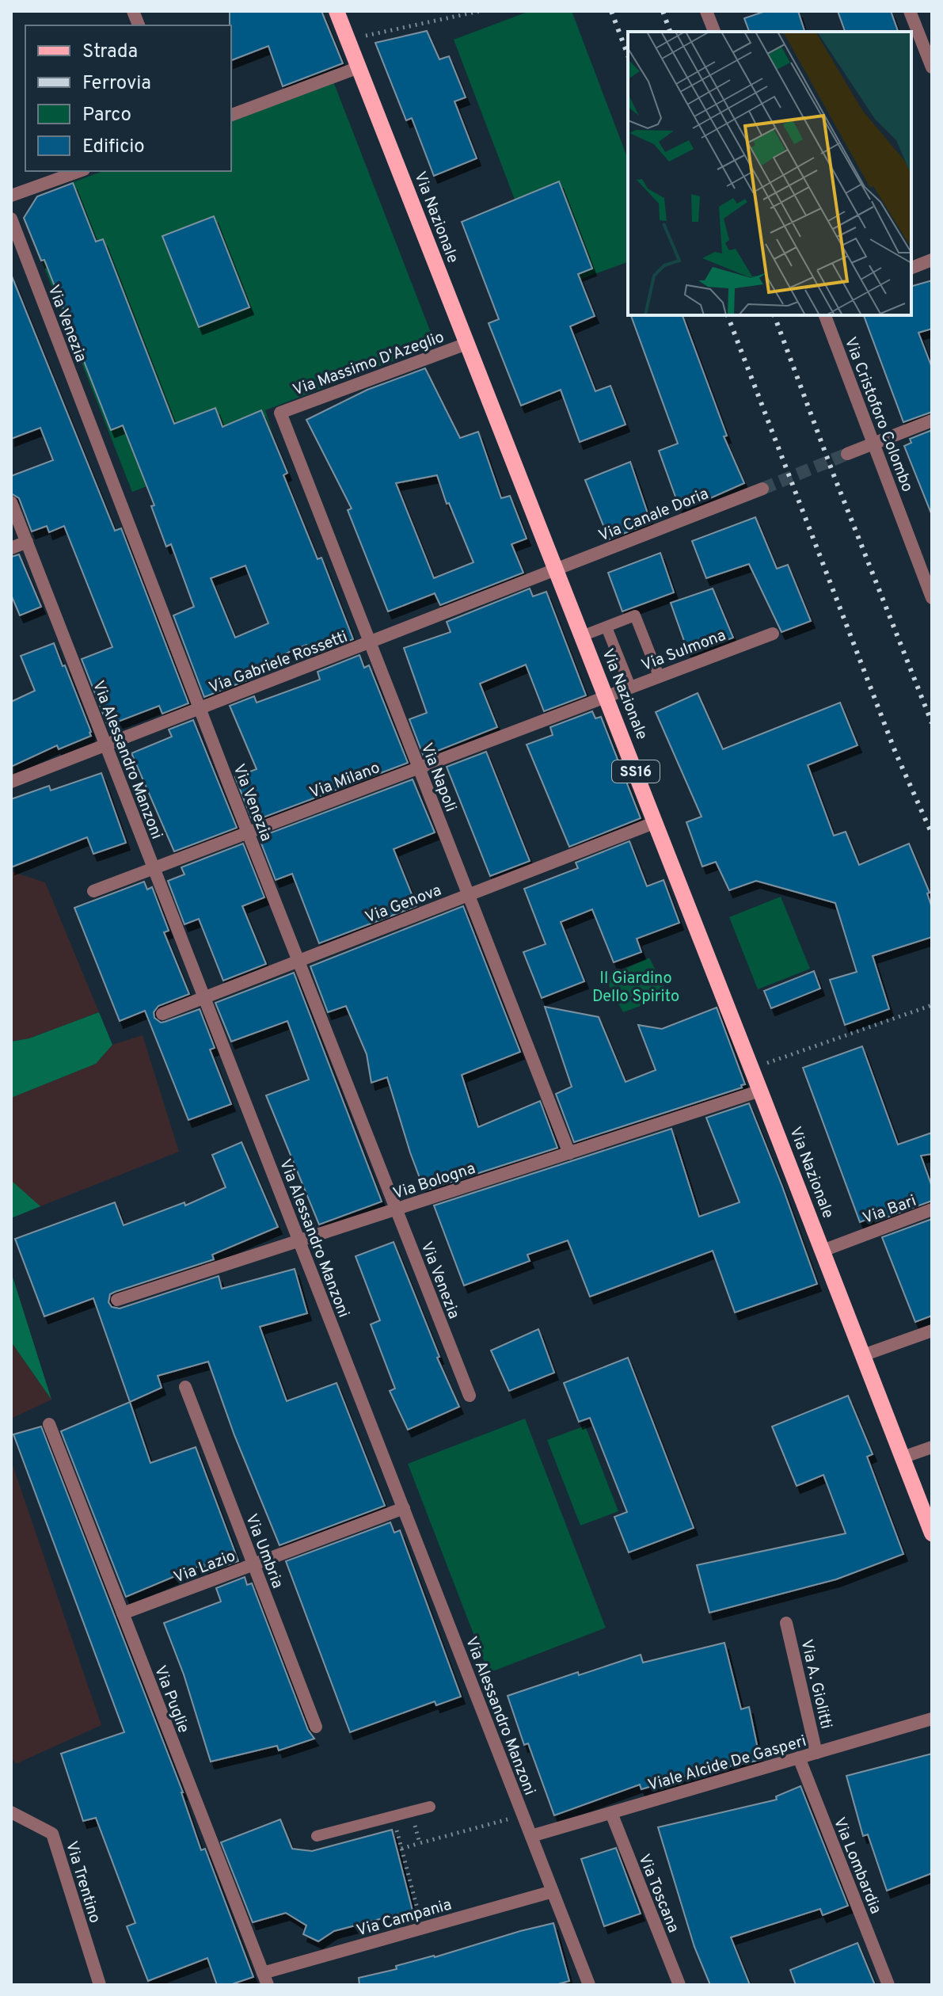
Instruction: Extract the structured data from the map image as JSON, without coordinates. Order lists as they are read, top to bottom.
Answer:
{
  "streets": {
    "main road": ["Via Nazionale", "SS16"],
    "street": [
      "Via Venezia",
      "Via Massimo D'Azeglio",
      "Via Cristoforo Colombo",
      "Via Canale Doria",
      "Via Sulmona",
      "Via Gabriele Rossetti",
      "Via Alessandro Manzoni",
      "Via Napoli",
      "Via Milano",
      "Via Genova",
      "Via Bologna",
      "Via Bari",
      "Via Umbria",
      "Via Lazio",
      "Via A. Giolitti",
      "Via Puglie",
      "Viale Alcide De Gasperi",
      "Via Lombardia",
      "Via Trentino",
      "Via Toscana",
      "Via Campania"
    ]
  },
  "crossings": [
    ["Via Nazionale", "Via Massimo D'Azeglio"],
    ["Via Nazionale", "Via Canale Doria"],
    ["Via Nazionale", "Via Sulmona"],
    ["Via Nazionale", "Via Gabriele Rossetti"],
    ["Via Nazionale", "Via Milano"],
    ["Via Nazionale", "Via Genova"],
    ["Via Nazionale", "Via Bologna"],
    ["Via Nazionale", "Via Bari"],
    ["Via Venezia", "Via Gabriele Rossetti"],
    ["Via Venezia", "Via Milano"],
    ["Via Venezia", "Via Genova"],
    ["Via Venezia", "Via Bologna"],
    ["Via Massimo D'Azeglio", "Via Napoli"],
    ["Via Canale Doria", "Via Gabriele Rossetti"],
    ["Via Sulmona", "Via Milano"],
    ["Via Gabriele Rossetti", "Via Alessandro Manzoni"],
    ["Via Gabriele Rossetti", "Via Napoli"],
    ["Via Alessandro Manzoni", "Via Milano"],
    ["Via Alessandro Manzoni", "Via Genova"],
    ["Via Alessandro Manzoni", "Via Bologna"],
    ["Via Alessandro Manzoni", "Via Lazio"],
    ["Via Alessandro Manzoni", "Viale Alcide De Gasperi"],
    ["Via Alessandro Manzoni", "Via Campania"],
    ["Via Napoli", "Via Milano"],
    ["Via Napoli", "Via Genova"],
    ["Via Napoli", "Via Bologna"],
    ["Via Umbria", "Via Lazio"],
    ["Via Lazio", "Via Puglie"],
    ["Via A. Giolitti", "Viale Alcide De Gasperi"],
    ["Via Puglie", "Via Campania"],
    ["Viale Alcide De Gasperi", "Via Lombardia"],
    ["Viale Alcide De Gasperi", "Via Toscana"]
  ],
  "parks": ["Il Giardino Dello Spirito"],
  "legend": [
    "Strada",
    "Ferrovia",
    "Parco",
    "Edificio"
  ]
}
